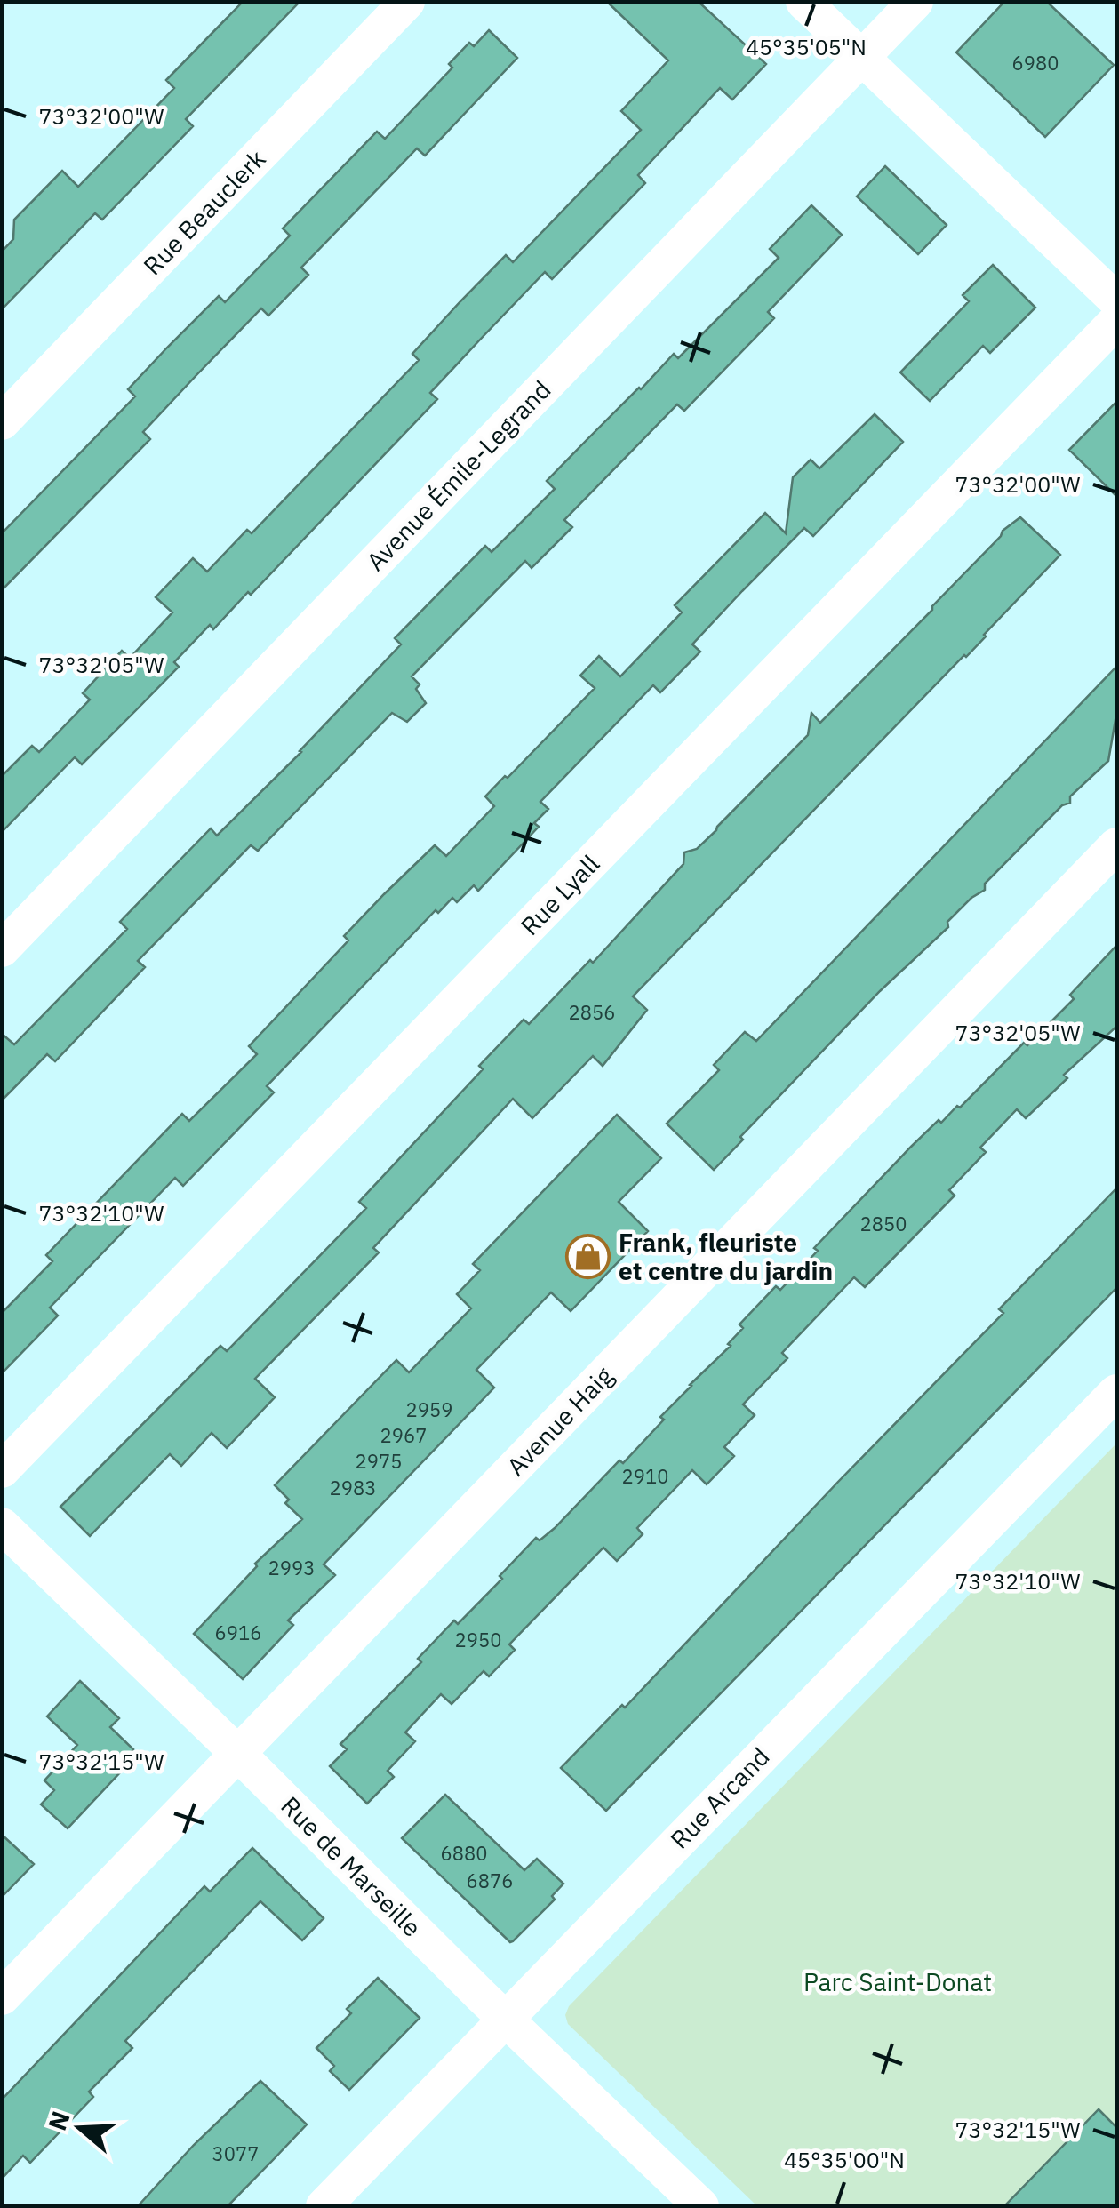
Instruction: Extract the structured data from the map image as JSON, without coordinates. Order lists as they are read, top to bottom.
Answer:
{
  "streets": {
    "street": [
      "Rue Beauclerk",
      "Avenue Émile-Legrand",
      "Rue Lyall",
      "Avenue Haig",
      "Rue Arcand",
      "Rue de Marseille"
    ]
  },
  "crossings": [
    ["Avenue Haig", "Rue de Marseille"],
    ["Rue Arcand", "Rue de Marseille"]
  ],
  "parks": ["Parc Saint-Donat"],
  "places": {
    "shop": ["Frank, fleuriste et centre du jardin"]
  },
  "house_numbers": [
    "6980",
    "2856",
    "2850",
    "2959",
    "2967",
    "2975",
    "2910",
    "2983",
    "2993",
    "6916",
    "2950",
    "6880",
    "6876",
    "3077"
  ],
  "north": "left",
  "coordinates": [
    "45°35'05\"N",
    "73°32'00\"W",
    "73°32'05\"W",
    "73°32'10\"W",
    "73°32'15\"W",
    "45°35'00\"N"
  ]
}
